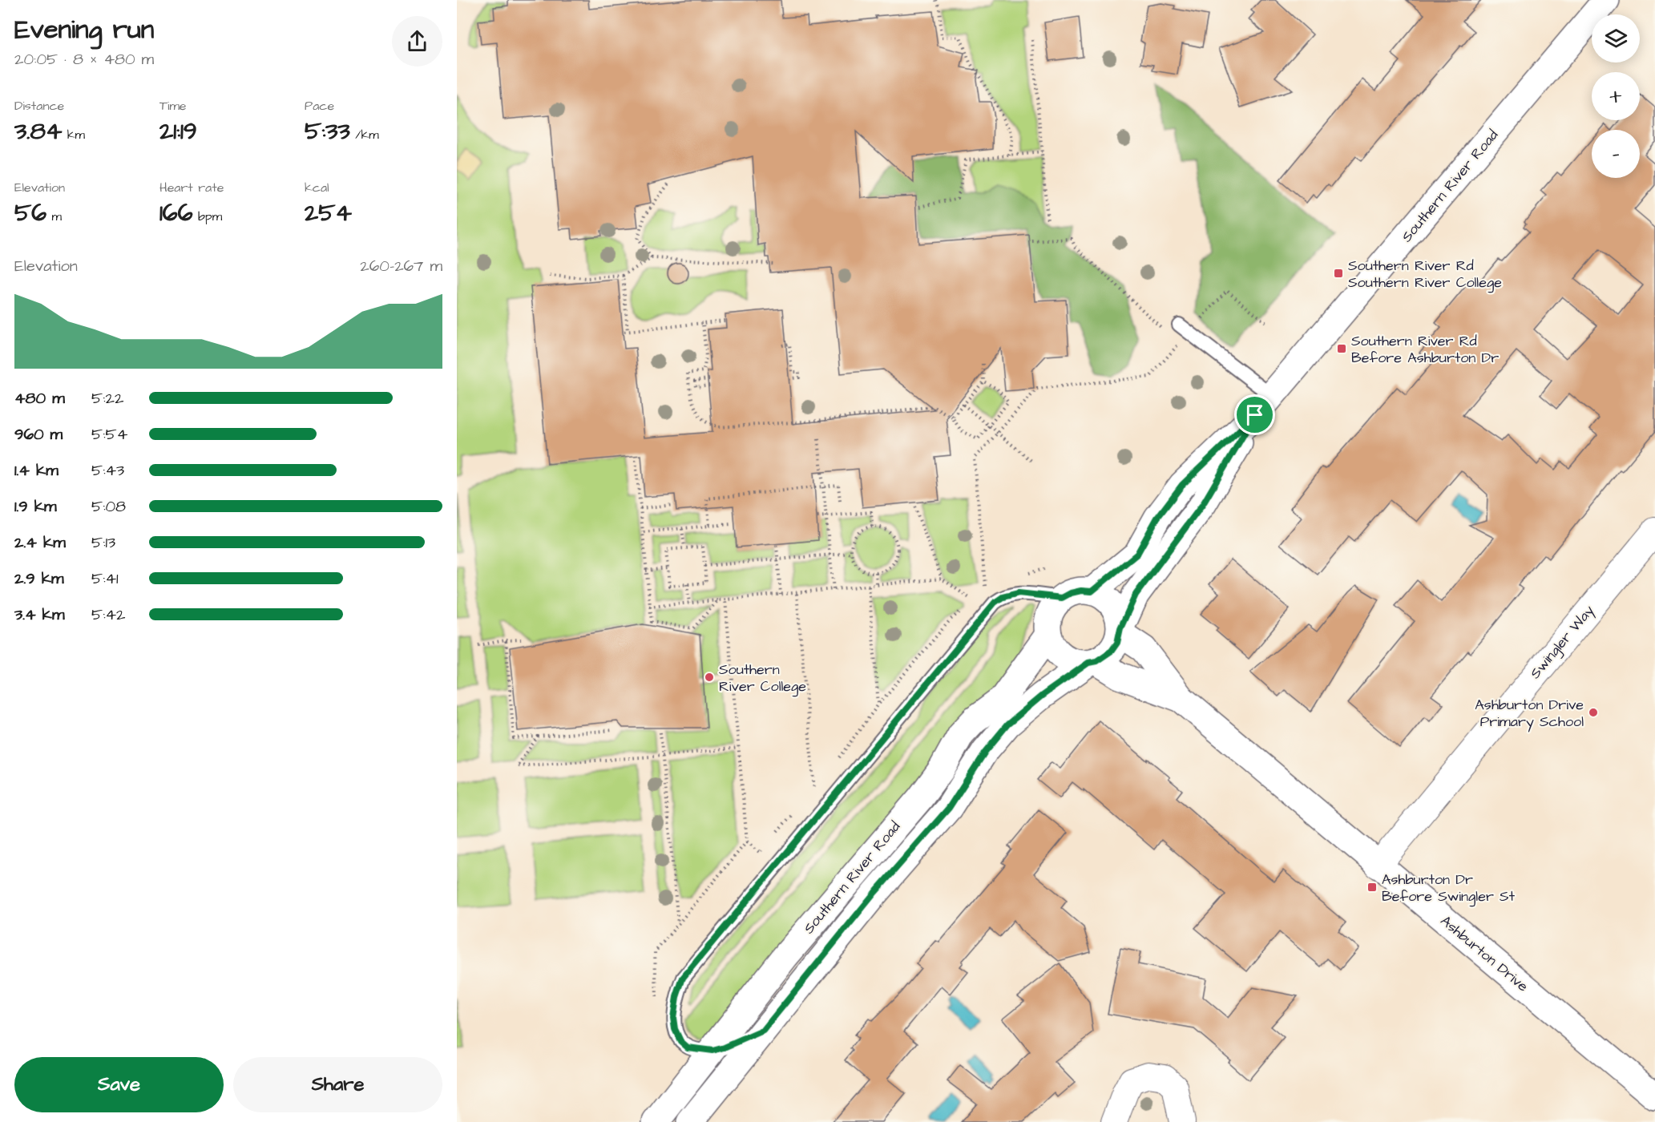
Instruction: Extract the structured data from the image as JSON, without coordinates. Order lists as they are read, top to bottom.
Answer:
{
  "streets": {
    "main road": ["Southern River Road", "Ashburton Drive"],
    "street": ["Swingler Way"]
  },
  "crossings": [
    ["Southern River Road", "Ashburton Drive"],
    ["Swingler Way", "Ashburton Drive"]
  ],
  "places": {
    "transit": ["Southern River Rd Southern River College", "Southern River Rd Before Ashburton Dr", "Ashburton Dr Before Swingler St"],
    "other": ["Southern River College", "Ashburton Drive Primary School"]
  },
  "page": {
    "heading": ["Evening run", "20:05 · 8 × 480 m"],
    "map_buttons": ["+", "−"],
    "stats": [
      ["Distance", "3.84 km"],
      ["Time", "21:19"],
      ["Pace", "5:33 /km"],
      ["Elevation", "56 m"],
      ["Heart rate", "166 bpm"],
      ["kcal", "254"]
    ],
    "chart": ["Elevation", "260–267 m"],
    "list": [
      {
        "name": "480 m",
        "note": "5:22"
      },
      {
        "name": "960 m",
        "note": "5:54"
      },
      {
        "name": "1.4 km",
        "note": "5:43"
      },
      {
        "name": "1.9 km",
        "note": "5:08"
      },
      {
        "name": "2.4 km",
        "note": "5:13"
      },
      {
        "name": "2.9 km",
        "note": "5:41"
      },
      {
        "name": "3.4 km",
        "note": "5:42"
      }
    ],
    "buttons": ["Save", "Share"]
  }
}
